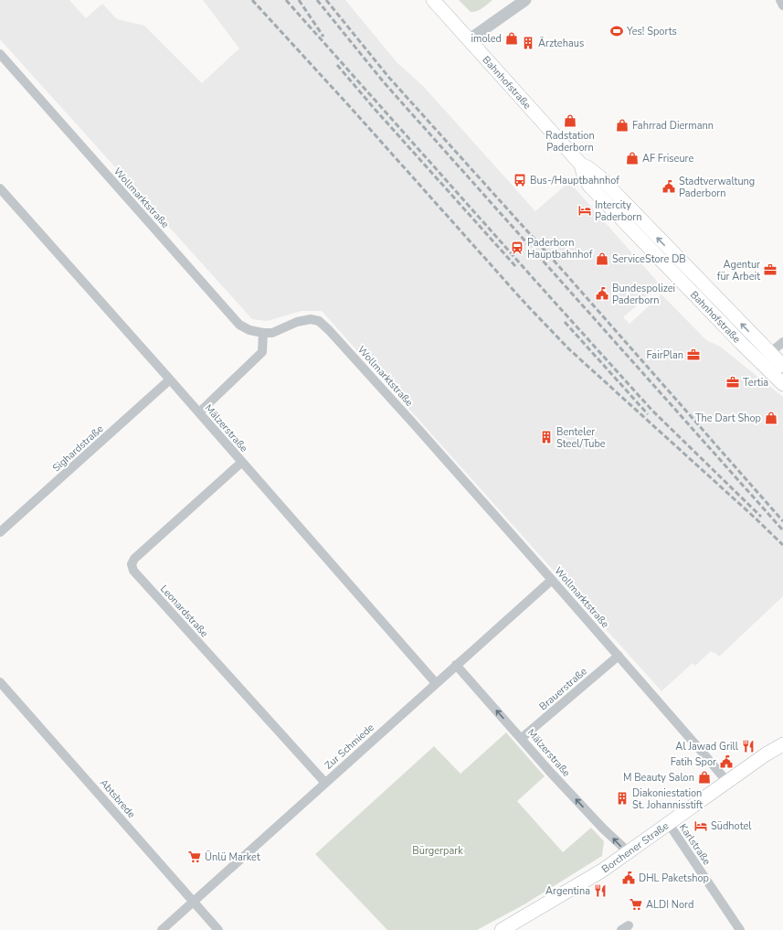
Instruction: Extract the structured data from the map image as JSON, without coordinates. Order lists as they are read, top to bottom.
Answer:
{
  "streets": {
    "main road": ["Bahnhofstraße", "Borchener Straße"],
    "street": [
      "Wollmarktstraße",
      "Mälzerstraße",
      "Sighardstraße",
      "Leonardstraße",
      "Brauerstraße",
      "Zur Schmiede",
      "Abtsbrede",
      "Karlstraße"
    ]
  },
  "crossings": [
    ["Wollmarktstraße", "Brauerstraße"],
    ["Wollmarktstraße", "Zur Schmiede"],
    ["Wollmarktstraße", "Borchener Straße"],
    ["Mälzerstraße", "Sighardstraße"],
    ["Mälzerstraße", "Leonardstraße"],
    ["Mälzerstraße", "Brauerstraße"],
    ["Mälzerstraße", "Zur Schmiede"],
    ["Mälzerstraße", "Borchener Straße"],
    ["Leonardstraße", "Zur Schmiede"],
    ["Zur Schmiede", "Abtsbrede"],
    ["Karlstraße", "Borchener Straße"]
  ],
  "parks": ["Bürgerpark"],
  "places": {
    "sports": ["Yes! Sports"],
    "shop": [
      "imoled",
      "Radstation Paderborn",
      "Fahrrad Diermann",
      "AF Friseure",
      "ServiceStore DB",
      "The Dart Shop",
      "M Beauty Salon"
    ],
    "building": ["Ärztehaus", "Benteler Steel/Tube", "Diakoniestation St. Johannisstift"],
    "bus stop": ["Bus-/Hauptbahnhof"],
    "public building": [
      "Stadtverwaltung Paderborn",
      "Bundespolizei Paderborn",
      "Fatih Spor",
      "DHL Paketshop"
    ],
    "hotel": ["Intercity Paderborn", "Südhotel"],
    "station": ["Paderborn Hauptbahnhof"],
    "office": ["Agentur für Arbeit", "FairPlan", "Tertia"],
    "restaurant": ["Al Jawad Grill", "Argentina"],
    "supermarket": ["Ünlü Market", "ALDI Nord"]
  }
}
